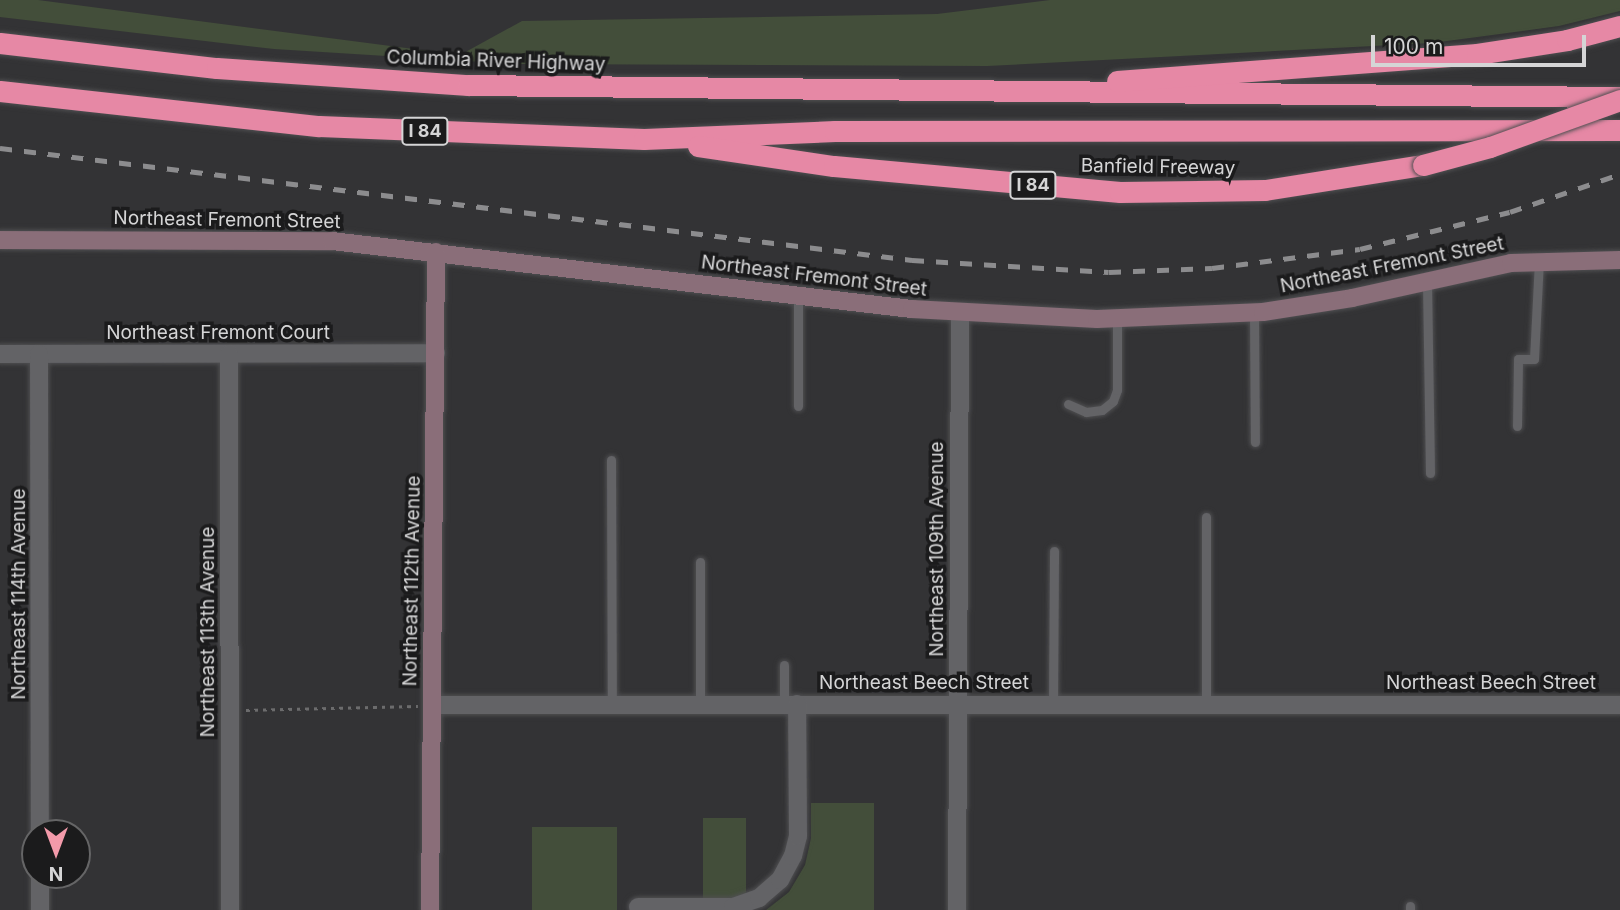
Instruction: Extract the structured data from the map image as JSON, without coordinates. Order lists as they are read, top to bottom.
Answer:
{
  "streets": {
    "highway": ["Columbia River Highway", "I 84", "Banfield Freeway"],
    "main road": ["Northeast Fremont Street", "Northeast 112th Avenue"],
    "street": [
      "Northeast Fremont Court",
      "Northeast 109th Avenue",
      "Northeast 114th Avenue",
      "Northeast 113th Avenue",
      "Northeast Beech Street"
    ]
  },
  "crossings": [
    ["I 84", "Banfield Freeway"],
    ["Northeast Fremont Street", "Northeast 109th Avenue"],
    ["Northeast Fremont Street", "Northeast 112th Avenue"],
    ["Northeast Fremont Court", "Northeast 112th Avenue"],
    ["Northeast Fremont Court", "Northeast 114th Avenue"],
    ["Northeast Fremont Court", "Northeast 113th Avenue"],
    ["Northeast 109th Avenue", "Northeast Beech Street"],
    ["Northeast 112th Avenue", "Northeast Beech Street"]
  ],
  "scale_bar": "100 m",
  "north": "bottom"
}
